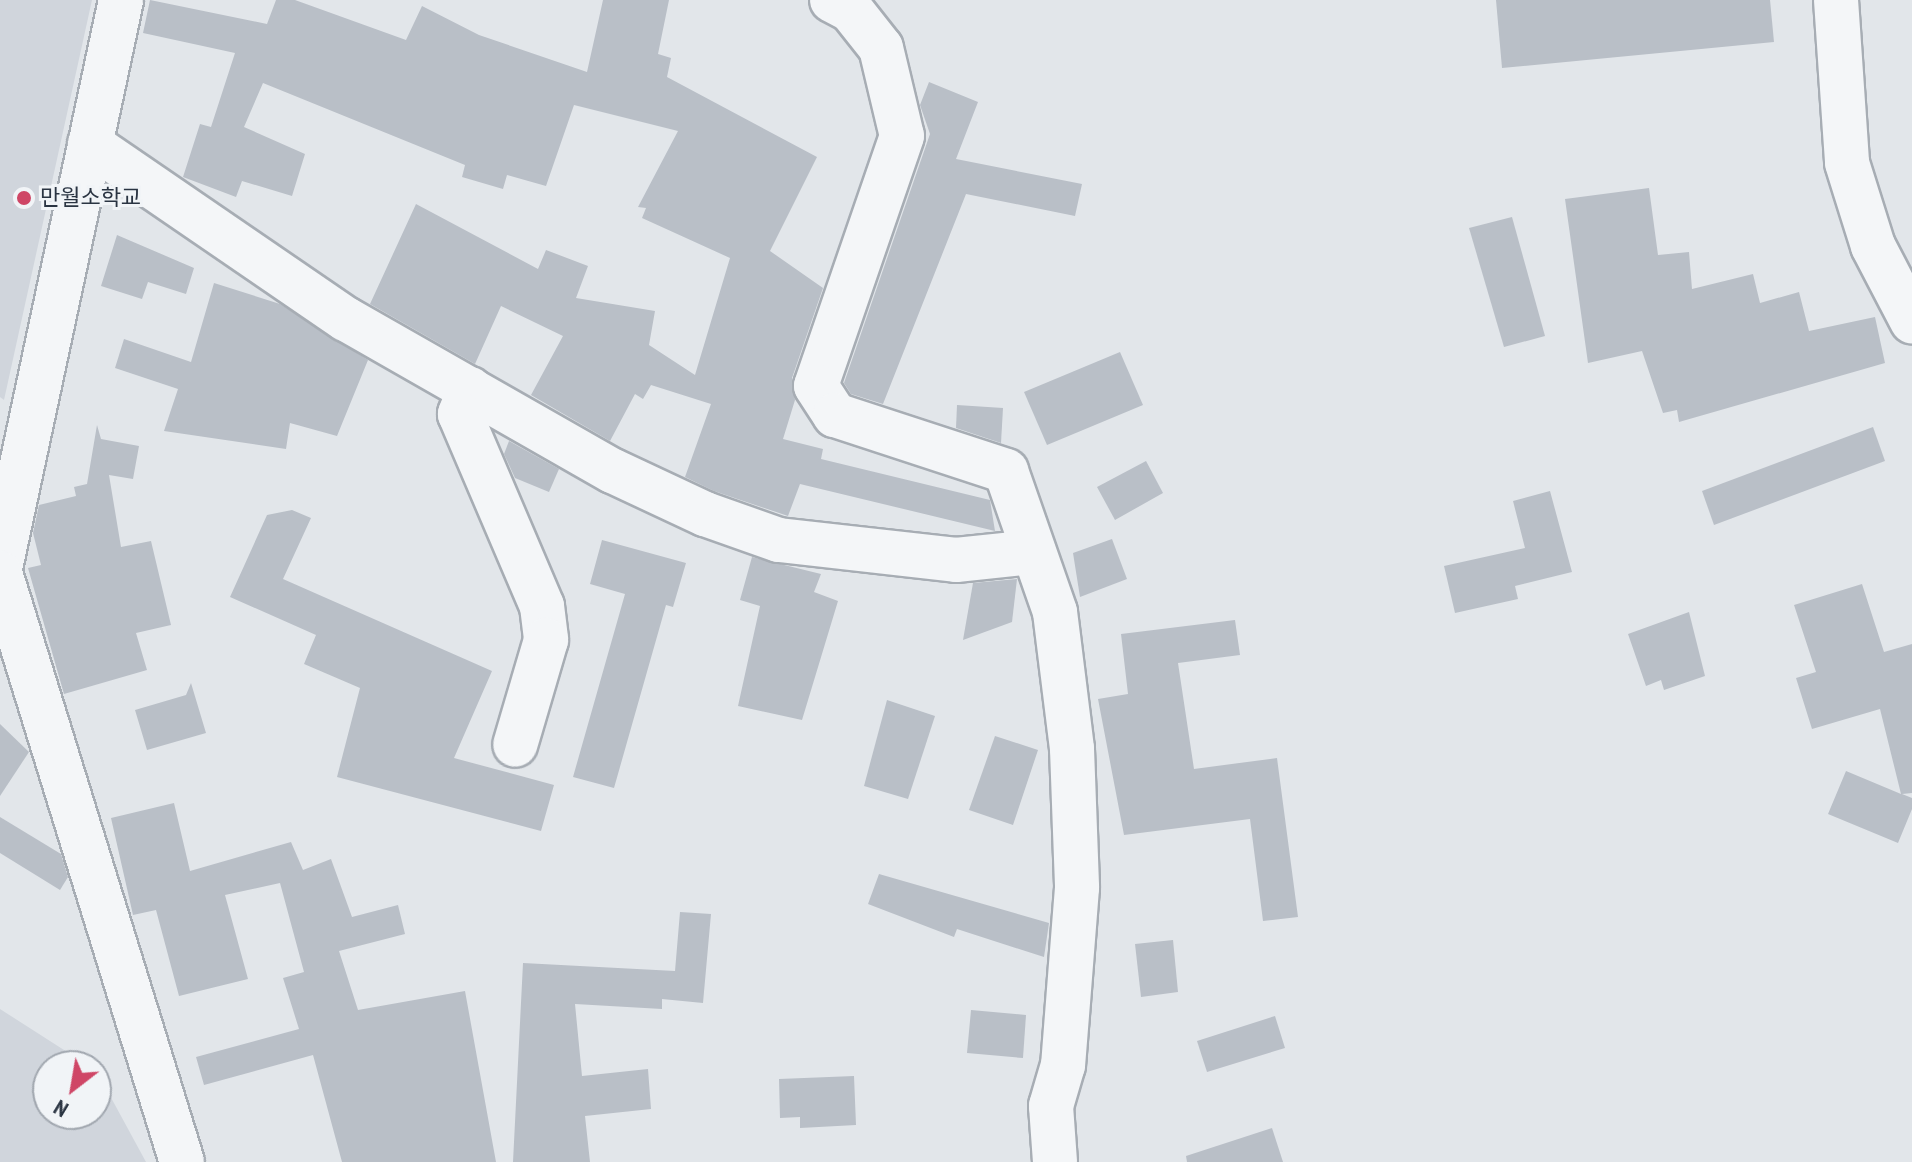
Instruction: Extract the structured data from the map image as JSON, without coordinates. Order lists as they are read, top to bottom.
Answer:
{
  "places": ["만월소학교"],
  "north": "bottom left"
}
